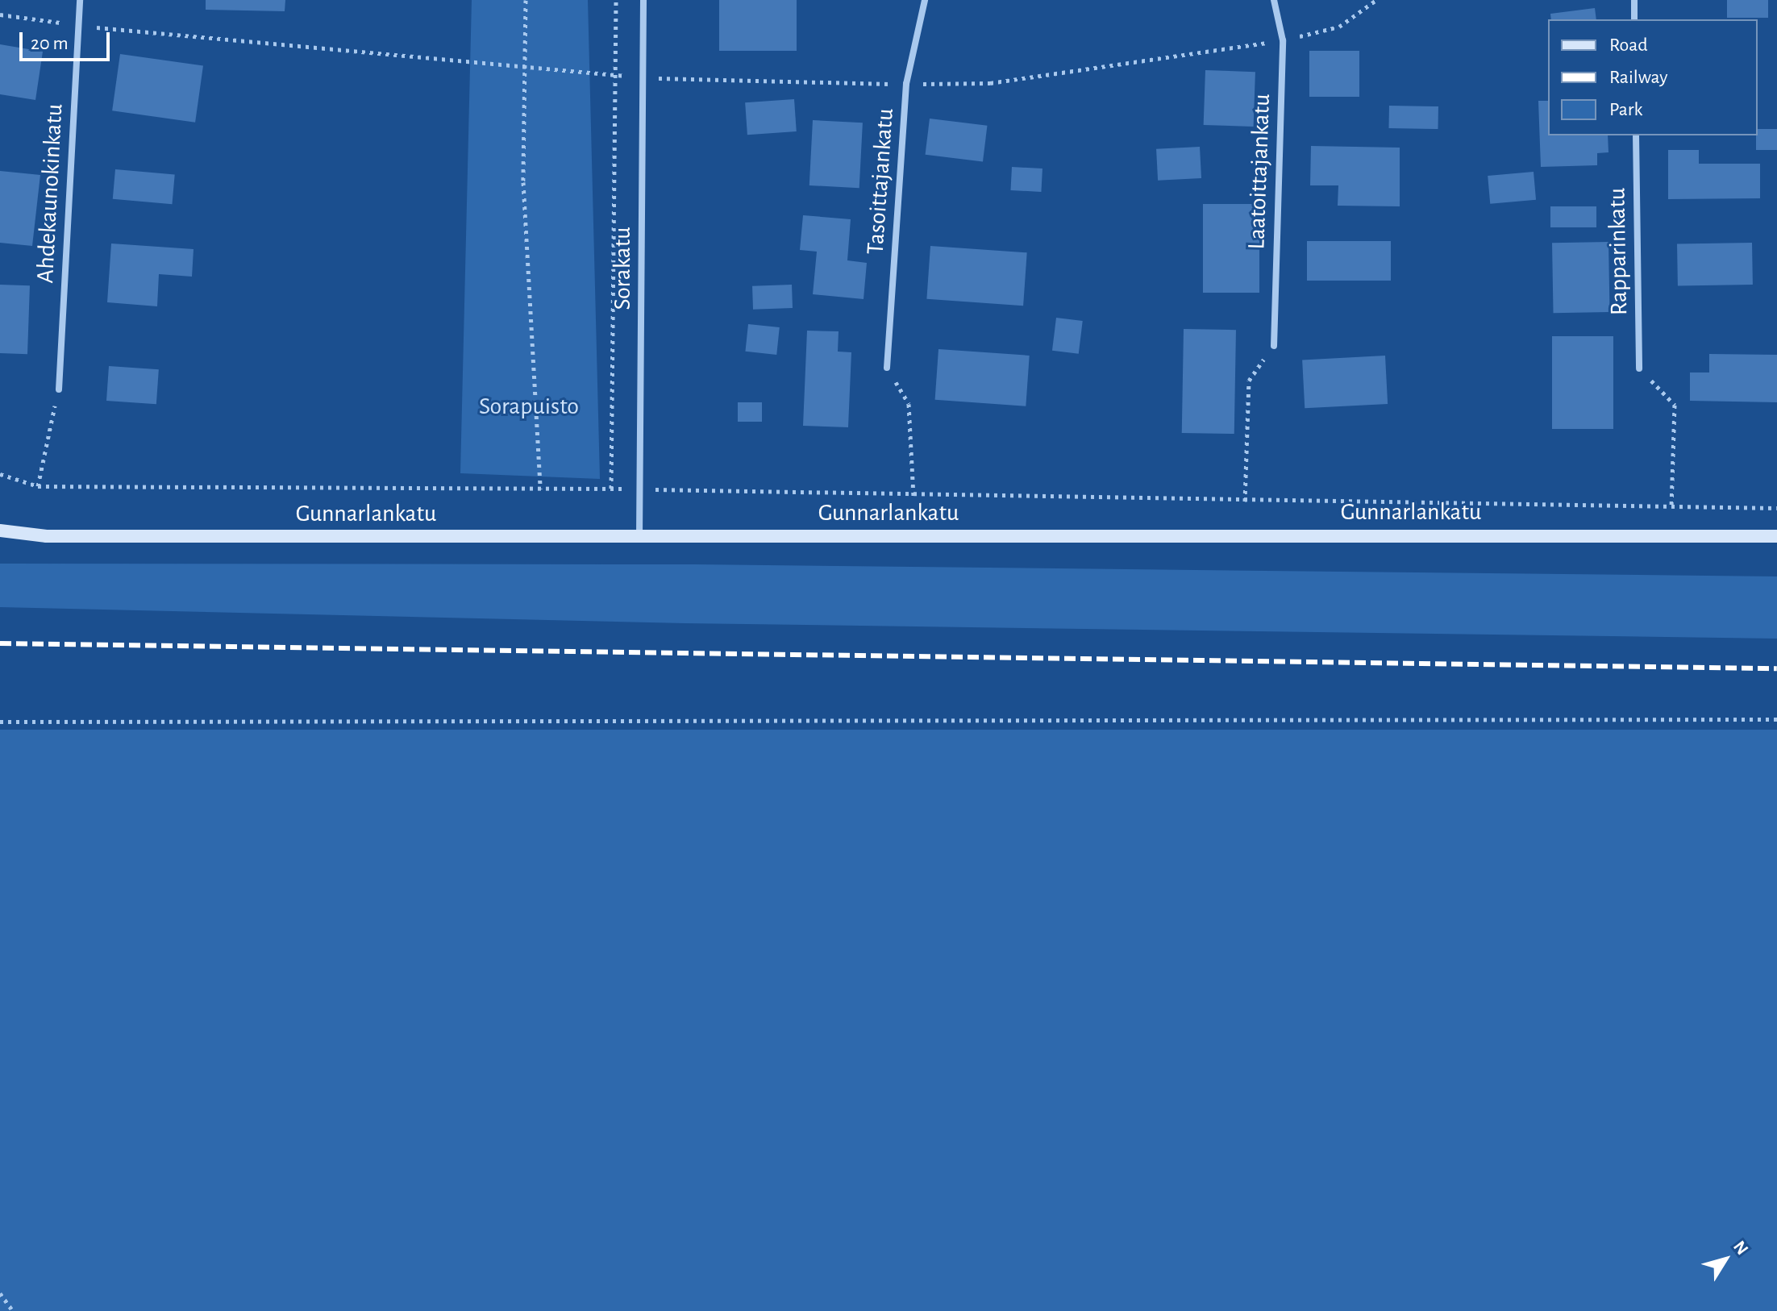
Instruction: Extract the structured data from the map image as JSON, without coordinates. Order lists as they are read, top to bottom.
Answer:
{
  "streets": {
    "street": [
      "Laatoittajankatu",
      "Tasoittajankatu",
      "Ahdekaunokinkatu",
      "Rapparinkatu",
      "Sorakatu",
      "Gunnarlankatu"
    ]
  },
  "crossings": [
    ["Sorakatu", "Gunnarlankatu"]
  ],
  "parks": ["Sorapuisto"],
  "legend": ["Road", "Railway", "Park"],
  "scale_bar": "20 m",
  "north": "top right"
}
